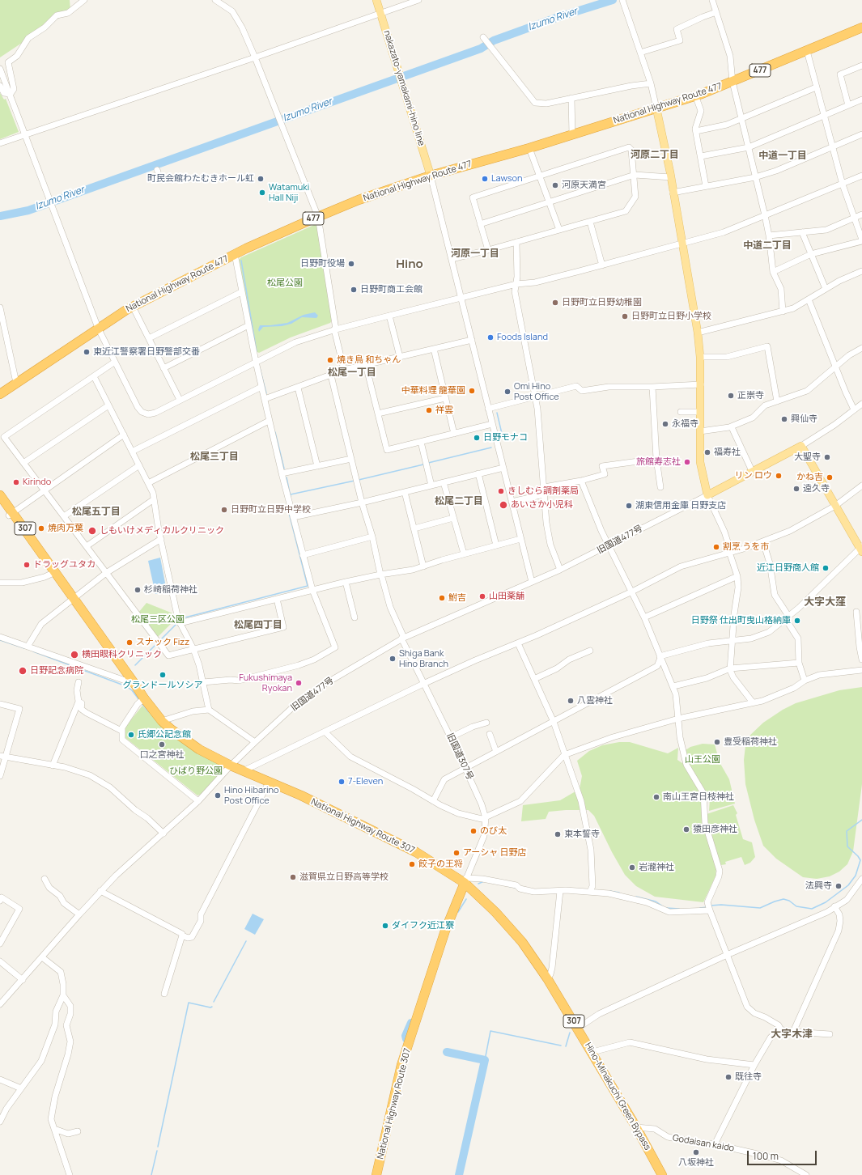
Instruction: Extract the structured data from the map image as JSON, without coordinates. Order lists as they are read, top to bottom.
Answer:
{
  "streets": {
    "highway": [
      "477",
      "National Highway Route 477",
      "307",
      "National Highway Route 307",
      "Hino-Minakuchi Green Bypass"
    ],
    "main road": ["nakazato-yamakami-hino line"],
    "street": ["旧国道477号", "旧国道307号", "Godaisan kaido"]
  },
  "crossings": [
    ["nakazato-yamakami-hino line", "National Highway Route 477"],
    ["旧国道477号", "旧国道307号"],
    ["旧国道477号", "National Highway Route 307"],
    ["旧国道307号", "National Highway Route 307"],
    ["旧国道307号", "Hino-Minakuchi Green Bypass"],
    ["National Highway Route 307", "Hino-Minakuchi Green Bypass"],
    ["Hino-Minakuchi Green Bypass", "Godaisan kaido"]
  ],
  "districts": [
    "河原二丁目",
    "中道一丁目",
    "中道二丁目",
    "河原一丁目",
    "Hino",
    "松尾一丁目",
    "松尾三丁目",
    "松尾二丁目",
    "松尾五丁目",
    "大字大窪",
    "松尾四丁目",
    "大字木津"
  ],
  "water": ["Izumo River"],
  "parks": [
    "松尾公園",
    "松尾三区公園",
    "山王公園",
    "ひばり野公園"
  ],
  "places": [
    "町民会館わたむきホール虹",
    "Lawson",
    "河原天満宮",
    "Watamuki Hall Niji",
    "日野町役場",
    "日野町商工会館",
    "日野町立日野幼稚園",
    "日野町立日野小学校",
    "Foods Island",
    "東近江警察署日野警部交番",
    "焼き鳥 和ちゃん",
    "中華料理 龍華園",
    "Omi Hino Post Office",
    "正崇寺",
    "祥雲",
    "興仙寺",
    "永福寺",
    "日野モナコ",
    "福寿社",
    "大聖寺",
    "旅館寿志社",
    "リン ロウ",
    "かね吉",
    "Kirindo",
    "遠久寺",
    "きしむら調剤薬局",
    "あいさか小児科",
    "湖東信用金庫 日野支店",
    "日野町立日野中学校",
    "焼肉万葉",
    "しもいけメディカルクリニック",
    "割烹 うを市",
    "ドラッグユタカ",
    "近江日野商人館",
    "杉崎稲荷神社",
    "山田薬舗",
    "鮒吉",
    "日野祭 仕出町曳山格納庫",
    "スナック Fizz",
    "横田眼科クリニック",
    "Shiga Bank Hino Branch",
    "日野記念病院",
    "グランドールソシア",
    "Fukushimaya Ryokan",
    "八雲神社",
    "氏郷公記念館",
    "豊受稲荷神社",
    "口之宮神社",
    "7-Eleven",
    "Hino Hibarino Post Office",
    "南山王宮日枝神社",
    "猿田彦神社",
    "のび太",
    "東本誓寺",
    "アーシャ 日野店",
    "餃子の王将",
    "岩瀧神社",
    "滋賀県立日野高等学校",
    "法興寺",
    "ダイフク近江寮",
    "既往寺",
    "八坂神社"
  ],
  "scale_bar": "100 m"
}
